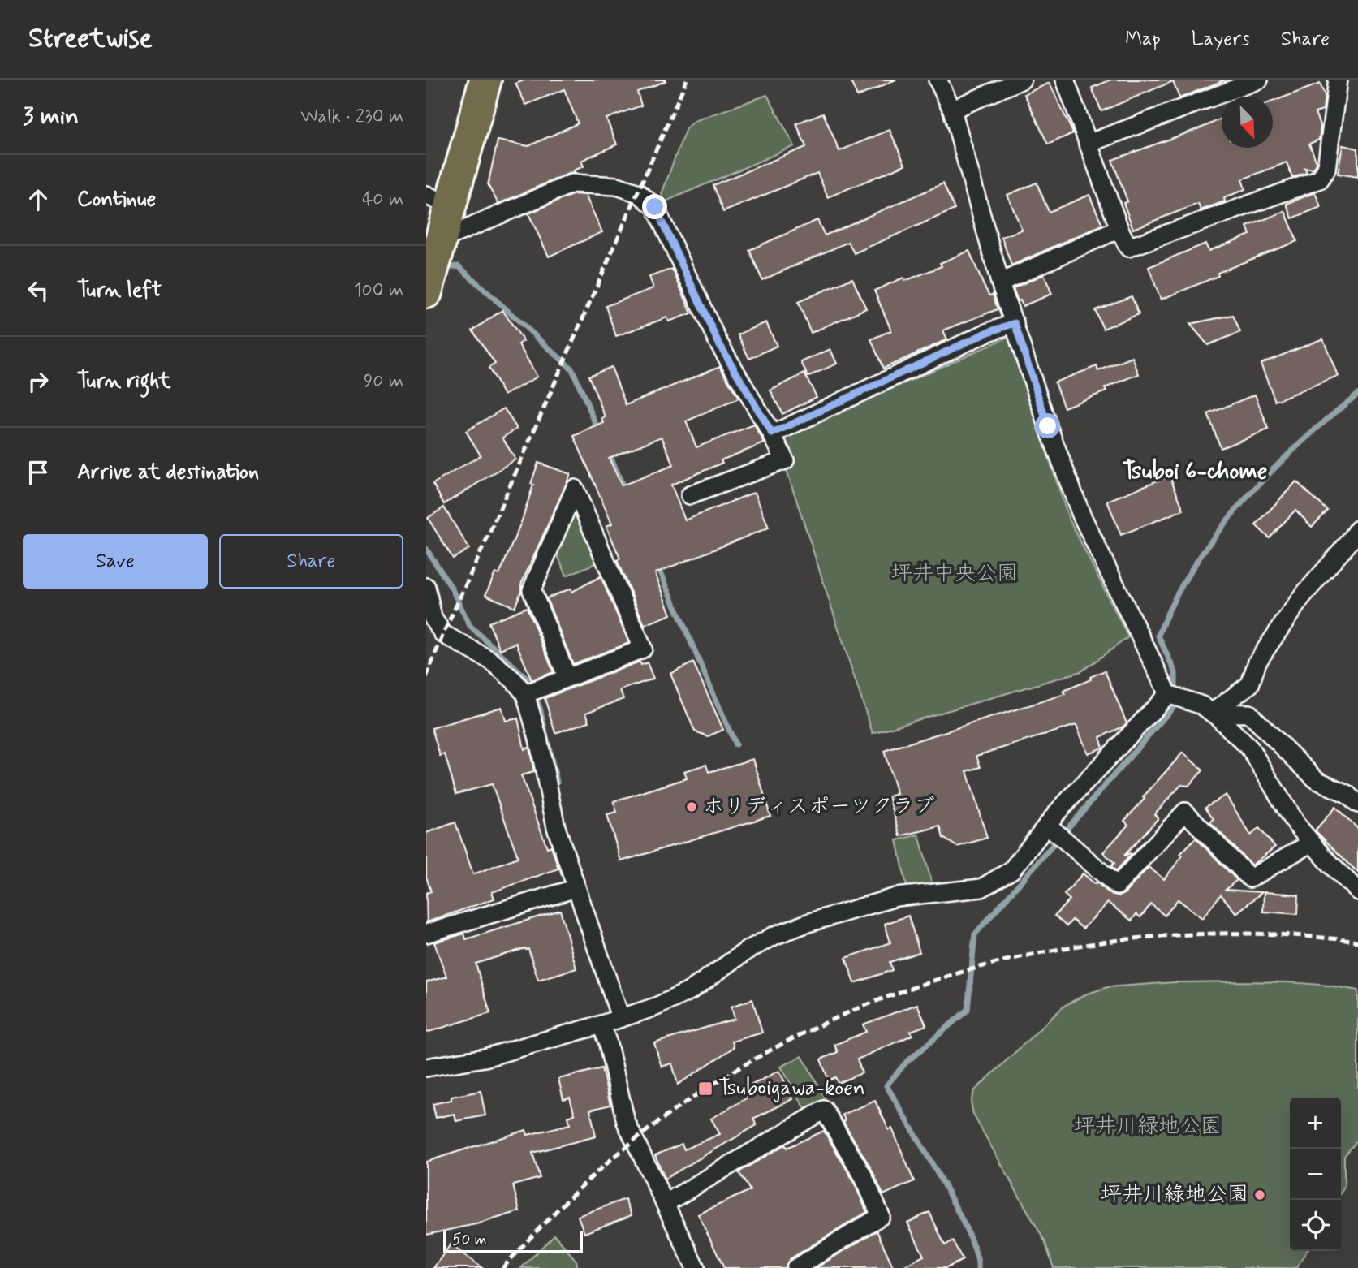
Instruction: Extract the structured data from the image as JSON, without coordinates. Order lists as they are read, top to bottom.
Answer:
{
  "districts": ["Tsuboi 6-chome"],
  "parks": ["坪井中央公園", "坪井川緑地公園"],
  "places": {
    "other": ["ホリディスポーツクラブ", "坪井川綠地公園"],
    "transit": ["Tsuboigawa-koen"]
  },
  "scale_bar": "50 m",
  "north": "bottom right",
  "page": {
    "header": "Streetwise",
    "nav": ["Map", "Layers", "Share"],
    "heading": ["3 min", "Walk · 230 m"],
    "list": [
      ["Continue", "40 m"],
      ["Turn left", "100 m"],
      ["Turn right", "90 m"],
      "Arrive at destination"
    ],
    "buttons": ["Save", "Share"],
    "map_buttons": ["+", "−"],
    "scale": "50 m"
  }
}
